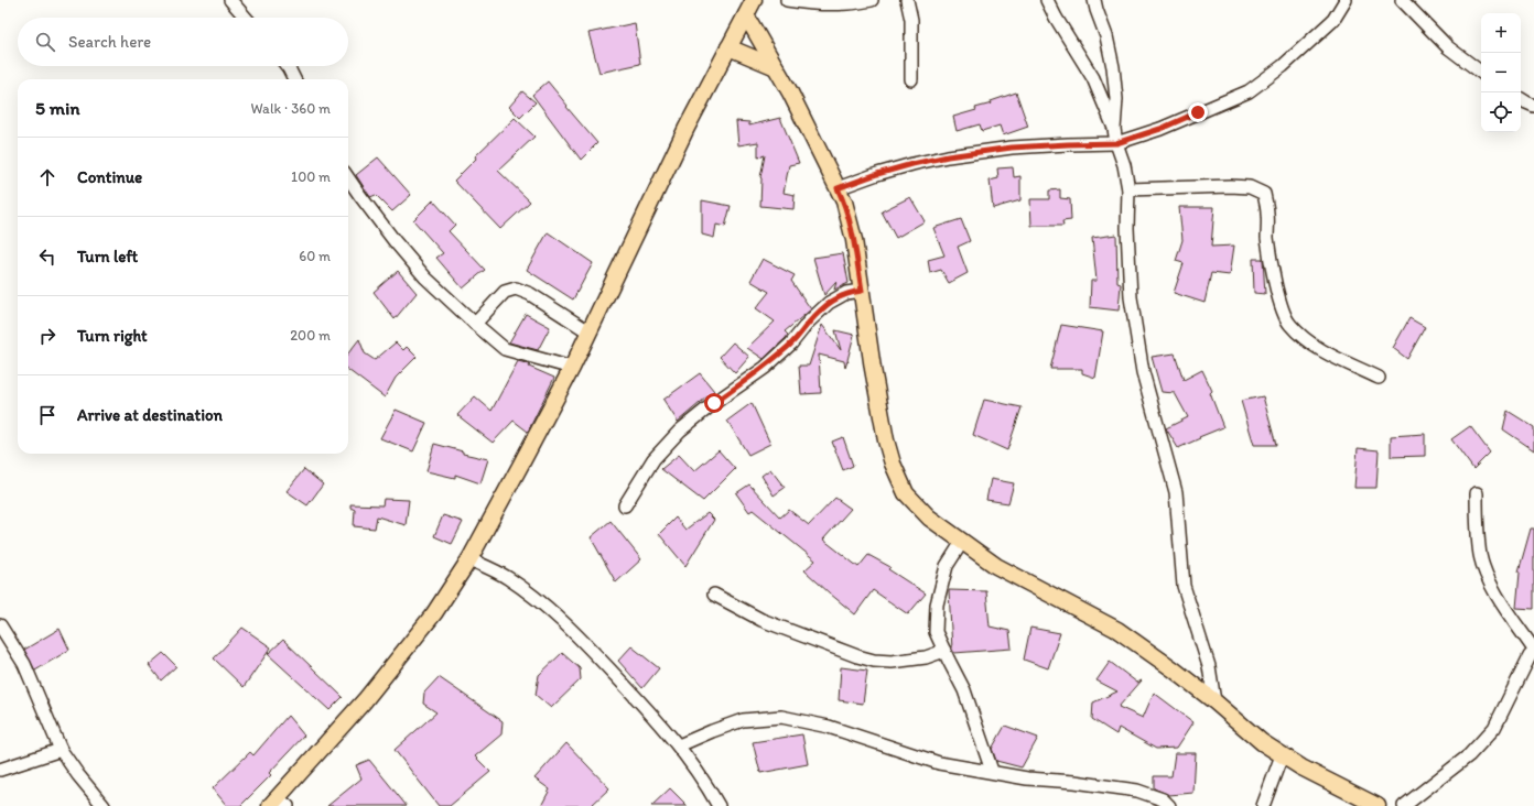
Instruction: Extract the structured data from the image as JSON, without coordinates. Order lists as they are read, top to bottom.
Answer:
{
  "page": {
    "map_buttons": ["+", "−"],
    "search": "Search here",
    "heading": ["5 min", "Walk · 360 m"],
    "list": [
      ["Continue", "100 m"],
      ["Turn left", "60 m"],
      ["Turn right", "200 m"],
      "Arrive at destination"
    ]
  }
}
